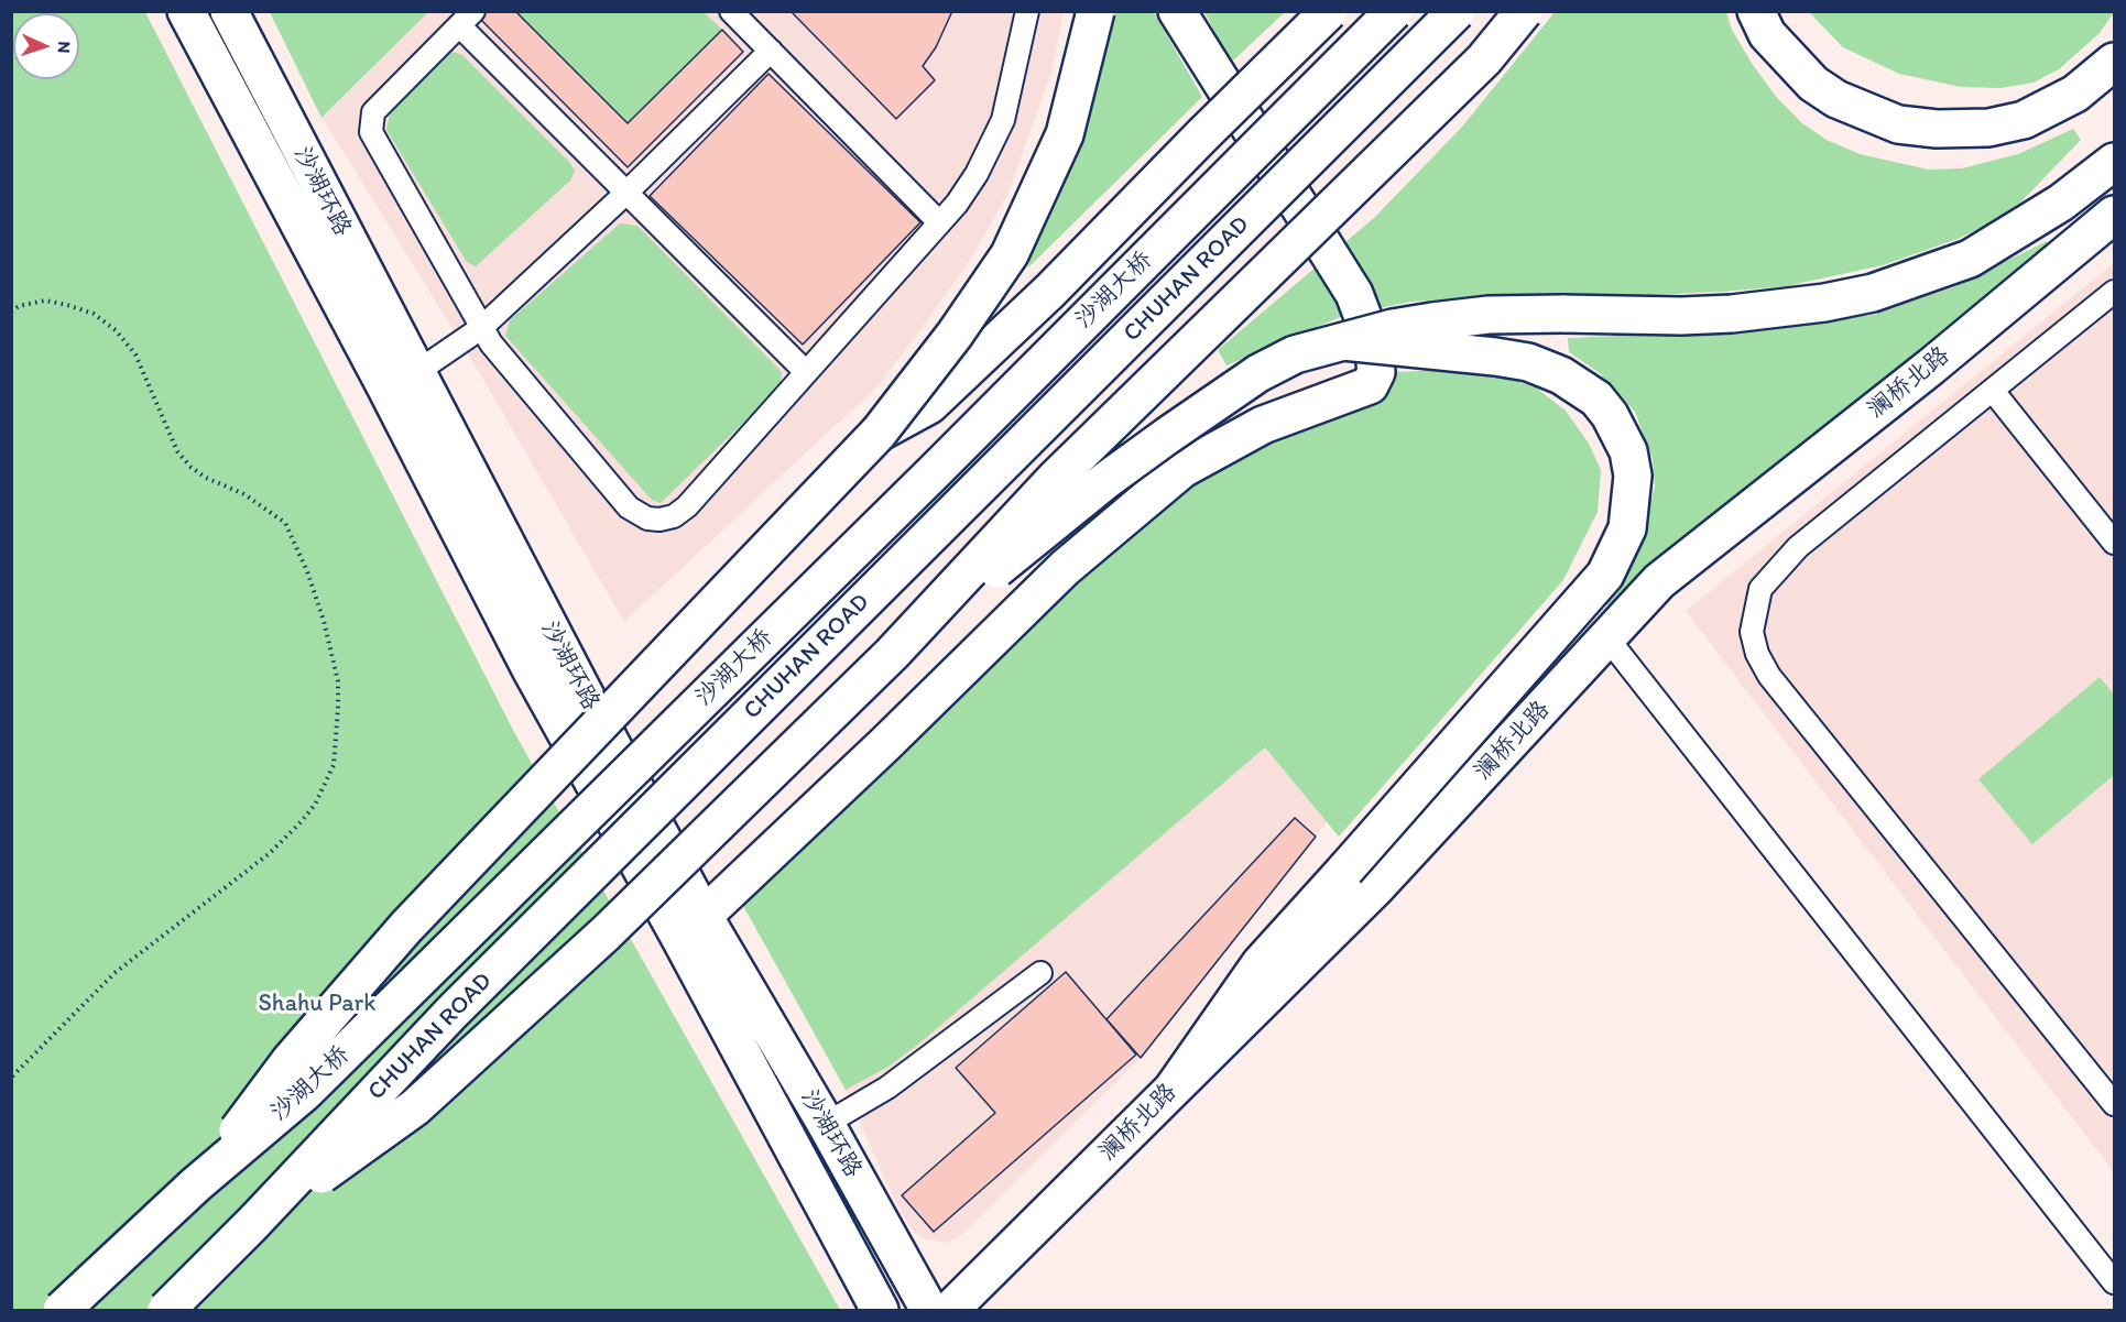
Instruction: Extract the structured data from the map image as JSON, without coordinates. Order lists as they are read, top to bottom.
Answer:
{
  "streets": {
    "main road": [
      "沙湖环路",
      "CHUHAN ROAD",
      "沙湖大桥",
      "澜桥北路"
    ]
  },
  "parks": ["Shahu Park"],
  "north": "right"
}
